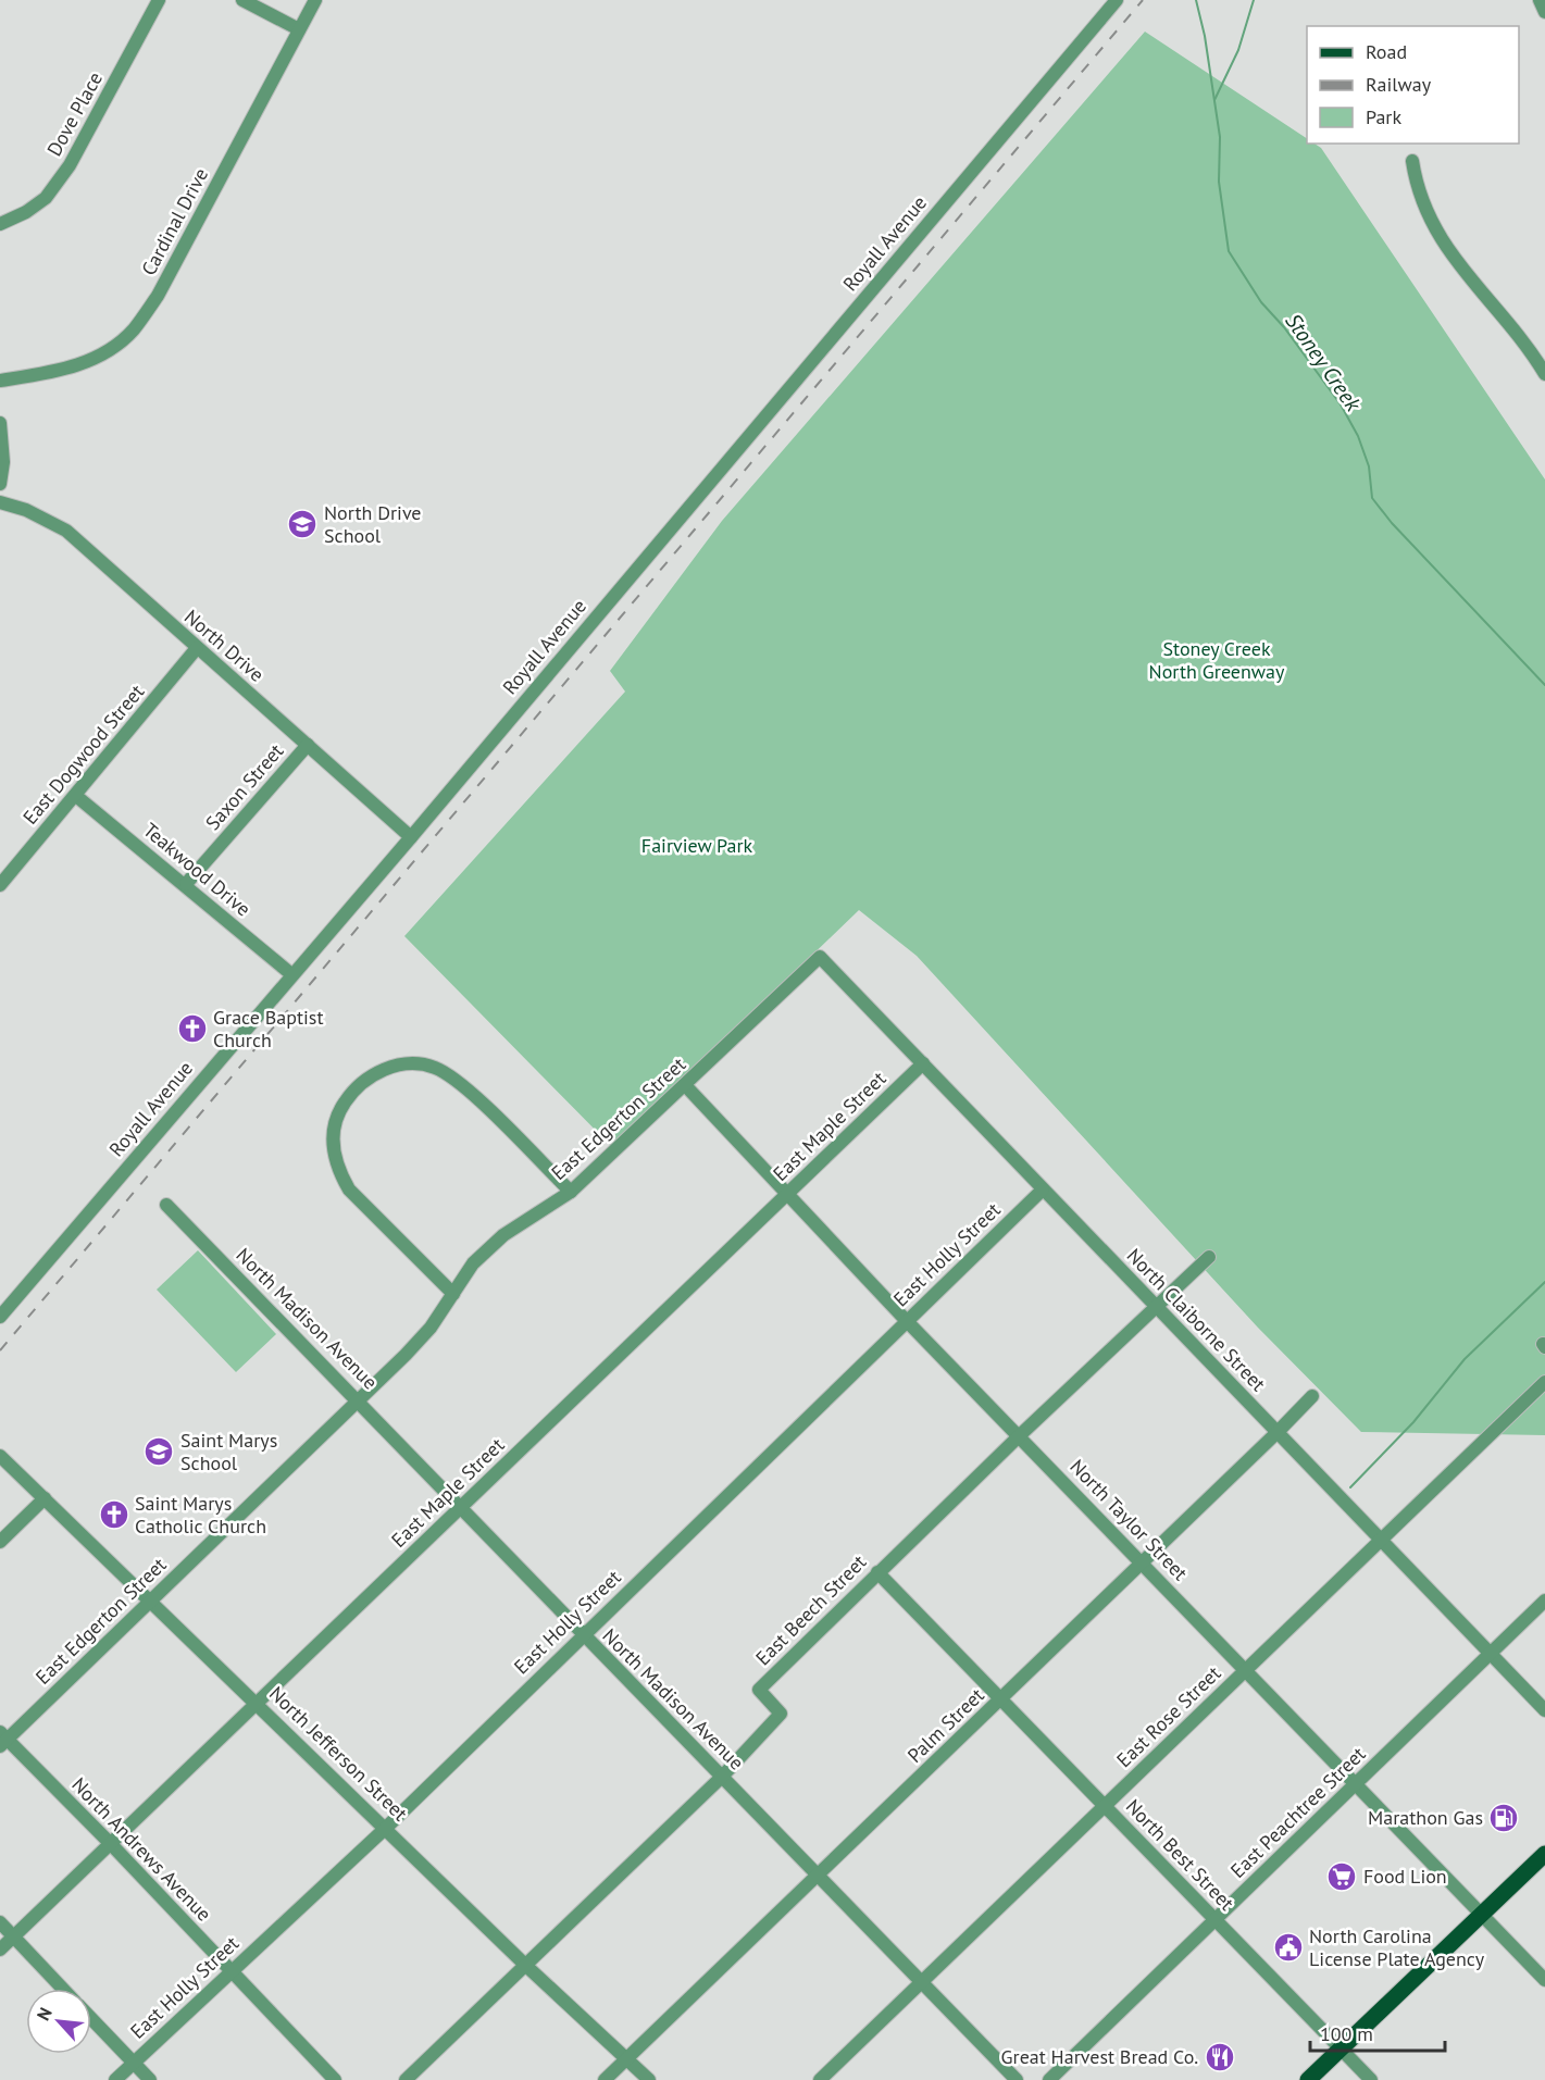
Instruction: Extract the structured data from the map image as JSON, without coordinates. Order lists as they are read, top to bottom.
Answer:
{
  "streets": {
    "street": [
      "Dove Place",
      "Cardinal Drive",
      "Royall Avenue",
      "North Drive",
      "East Dogwood Street",
      "Saxon Street",
      "Teakwood Drive",
      "East Edgerton Street",
      "East Maple Street",
      "East Holly Street",
      "North Madison Avenue",
      "North Claiborne Street",
      "North Taylor Street",
      "East Beech Street",
      "East Rose Street",
      "Palm Street",
      "North Jefferson Street",
      "East Peachtree Street",
      "North Andrews Avenue",
      "North Best Street"
    ]
  },
  "crossings": [
    ["Royall Avenue", "North Drive"],
    ["Royall Avenue", "Teakwood Drive"],
    ["North Drive", "East Dogwood Street"],
    ["North Drive", "Saxon Street"],
    ["East Dogwood Street", "Teakwood Drive"],
    ["Saxon Street", "Teakwood Drive"],
    ["East Edgerton Street", "North Madison Avenue"],
    ["East Edgerton Street", "North Claiborne Street"],
    ["East Edgerton Street", "North Taylor Street"],
    ["East Edgerton Street", "North Jefferson Street"],
    ["East Edgerton Street", "North Andrews Avenue"],
    ["East Maple Street", "North Madison Avenue"],
    ["East Maple Street", "North Claiborne Street"],
    ["East Maple Street", "North Taylor Street"],
    ["East Maple Street", "North Jefferson Street"],
    ["East Maple Street", "North Andrews Avenue"],
    ["East Holly Street", "North Madison Avenue"],
    ["East Holly Street", "North Claiborne Street"],
    ["East Holly Street", "North Taylor Street"],
    ["East Holly Street", "North Jefferson Street"],
    ["East Holly Street", "North Andrews Avenue"],
    ["North Madison Avenue", "East Beech Street"],
    ["North Madison Avenue", "East Rose Street"],
    ["North Madison Avenue", "Palm Street"],
    ["North Claiborne Street", "East Beech Street"],
    ["North Claiborne Street", "East Rose Street"],
    ["North Claiborne Street", "Palm Street"],
    ["North Claiborne Street", "East Peachtree Street"],
    ["North Taylor Street", "East Beech Street"],
    ["North Taylor Street", "East Rose Street"],
    ["North Taylor Street", "Palm Street"],
    ["North Taylor Street", "East Peachtree Street"],
    ["East Beech Street", "North Jefferson Street"],
    ["East Beech Street", "North Best Street"],
    ["East Rose Street", "North Best Street"],
    ["Palm Street", "North Jefferson Street"],
    ["Palm Street", "North Best Street"],
    ["East Peachtree Street", "North Best Street"]
  ],
  "water": ["Stoney Creek"],
  "parks": ["Stoney Creek North Greenway", "Fairview Park"],
  "places": {
    "school or university": ["North Drive School", "Saint Marys School"],
    "church": ["Grace Baptist Church", "Saint Marys Catholic Church"],
    "fuel station": ["Marathon Gas"],
    "supermarket": ["Food Lion"],
    "public building": ["North Carolina License Plate Agency"],
    "restaurant": ["Great Harvest Bread Co."]
  },
  "legend": ["Road", "Railway", "Park"],
  "scale_bar": "100 m",
  "north": "top left"
}
